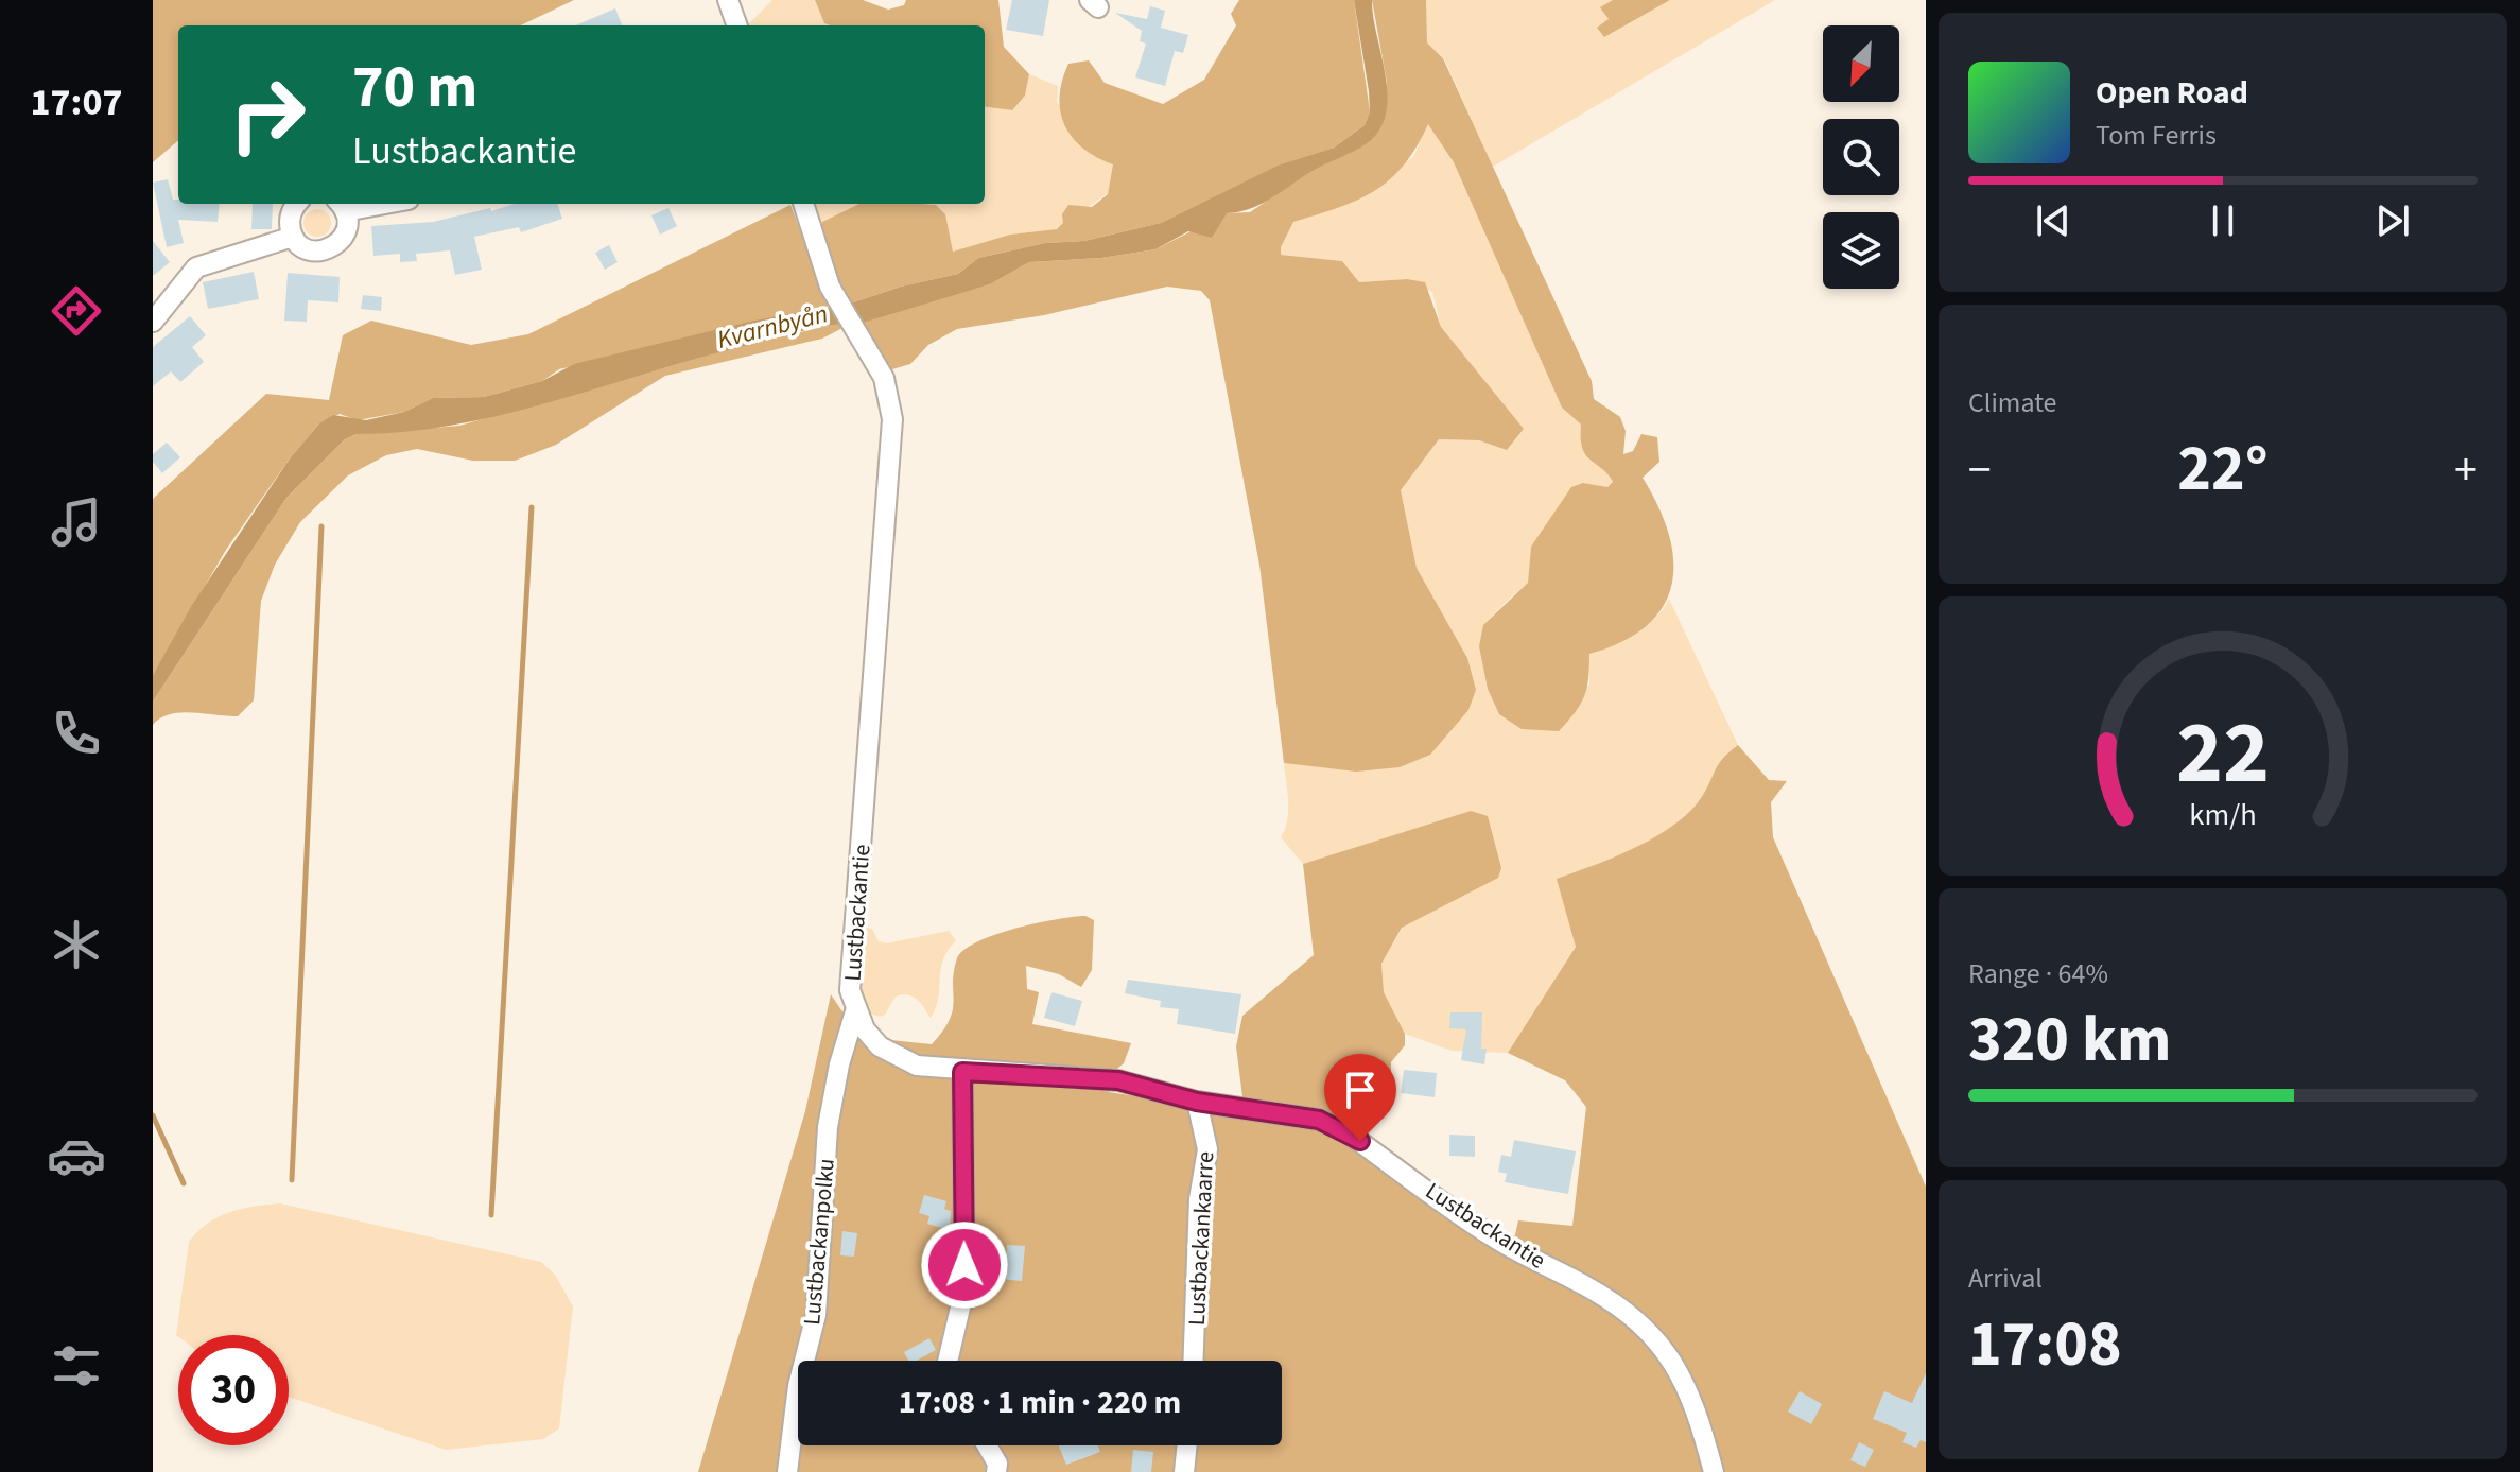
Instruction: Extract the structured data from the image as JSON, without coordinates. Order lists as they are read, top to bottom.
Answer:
{
  "streets": {
    "street": ["Lustbackantie", "Lustbackankaarre", "Lustbackanpolku"]
  },
  "crossings": [
    ["Lustbackantie", "Lustbackankaarre"],
    ["Lustbackantie", "Lustbackanpolku"]
  ],
  "water": ["Kvarnbyån"],
  "north": "bottom left",
  "page": {
    "tabs": "17:07",
    "turn": ["70 m", "Lustbackantie"],
    "song": ["Open Road", "Tom Ferris"],
    "tile": [
      "Climate",
      ["Range · 64%", "320 km"],
      ["Arrival", "17:08"]
    ],
    "heat": ["−", "22°", "+"],
    "limit": "30",
    "trip": "17:08 · 1 min · 220 m",
    "gauge": ["22", "km/h"]
  }
}
